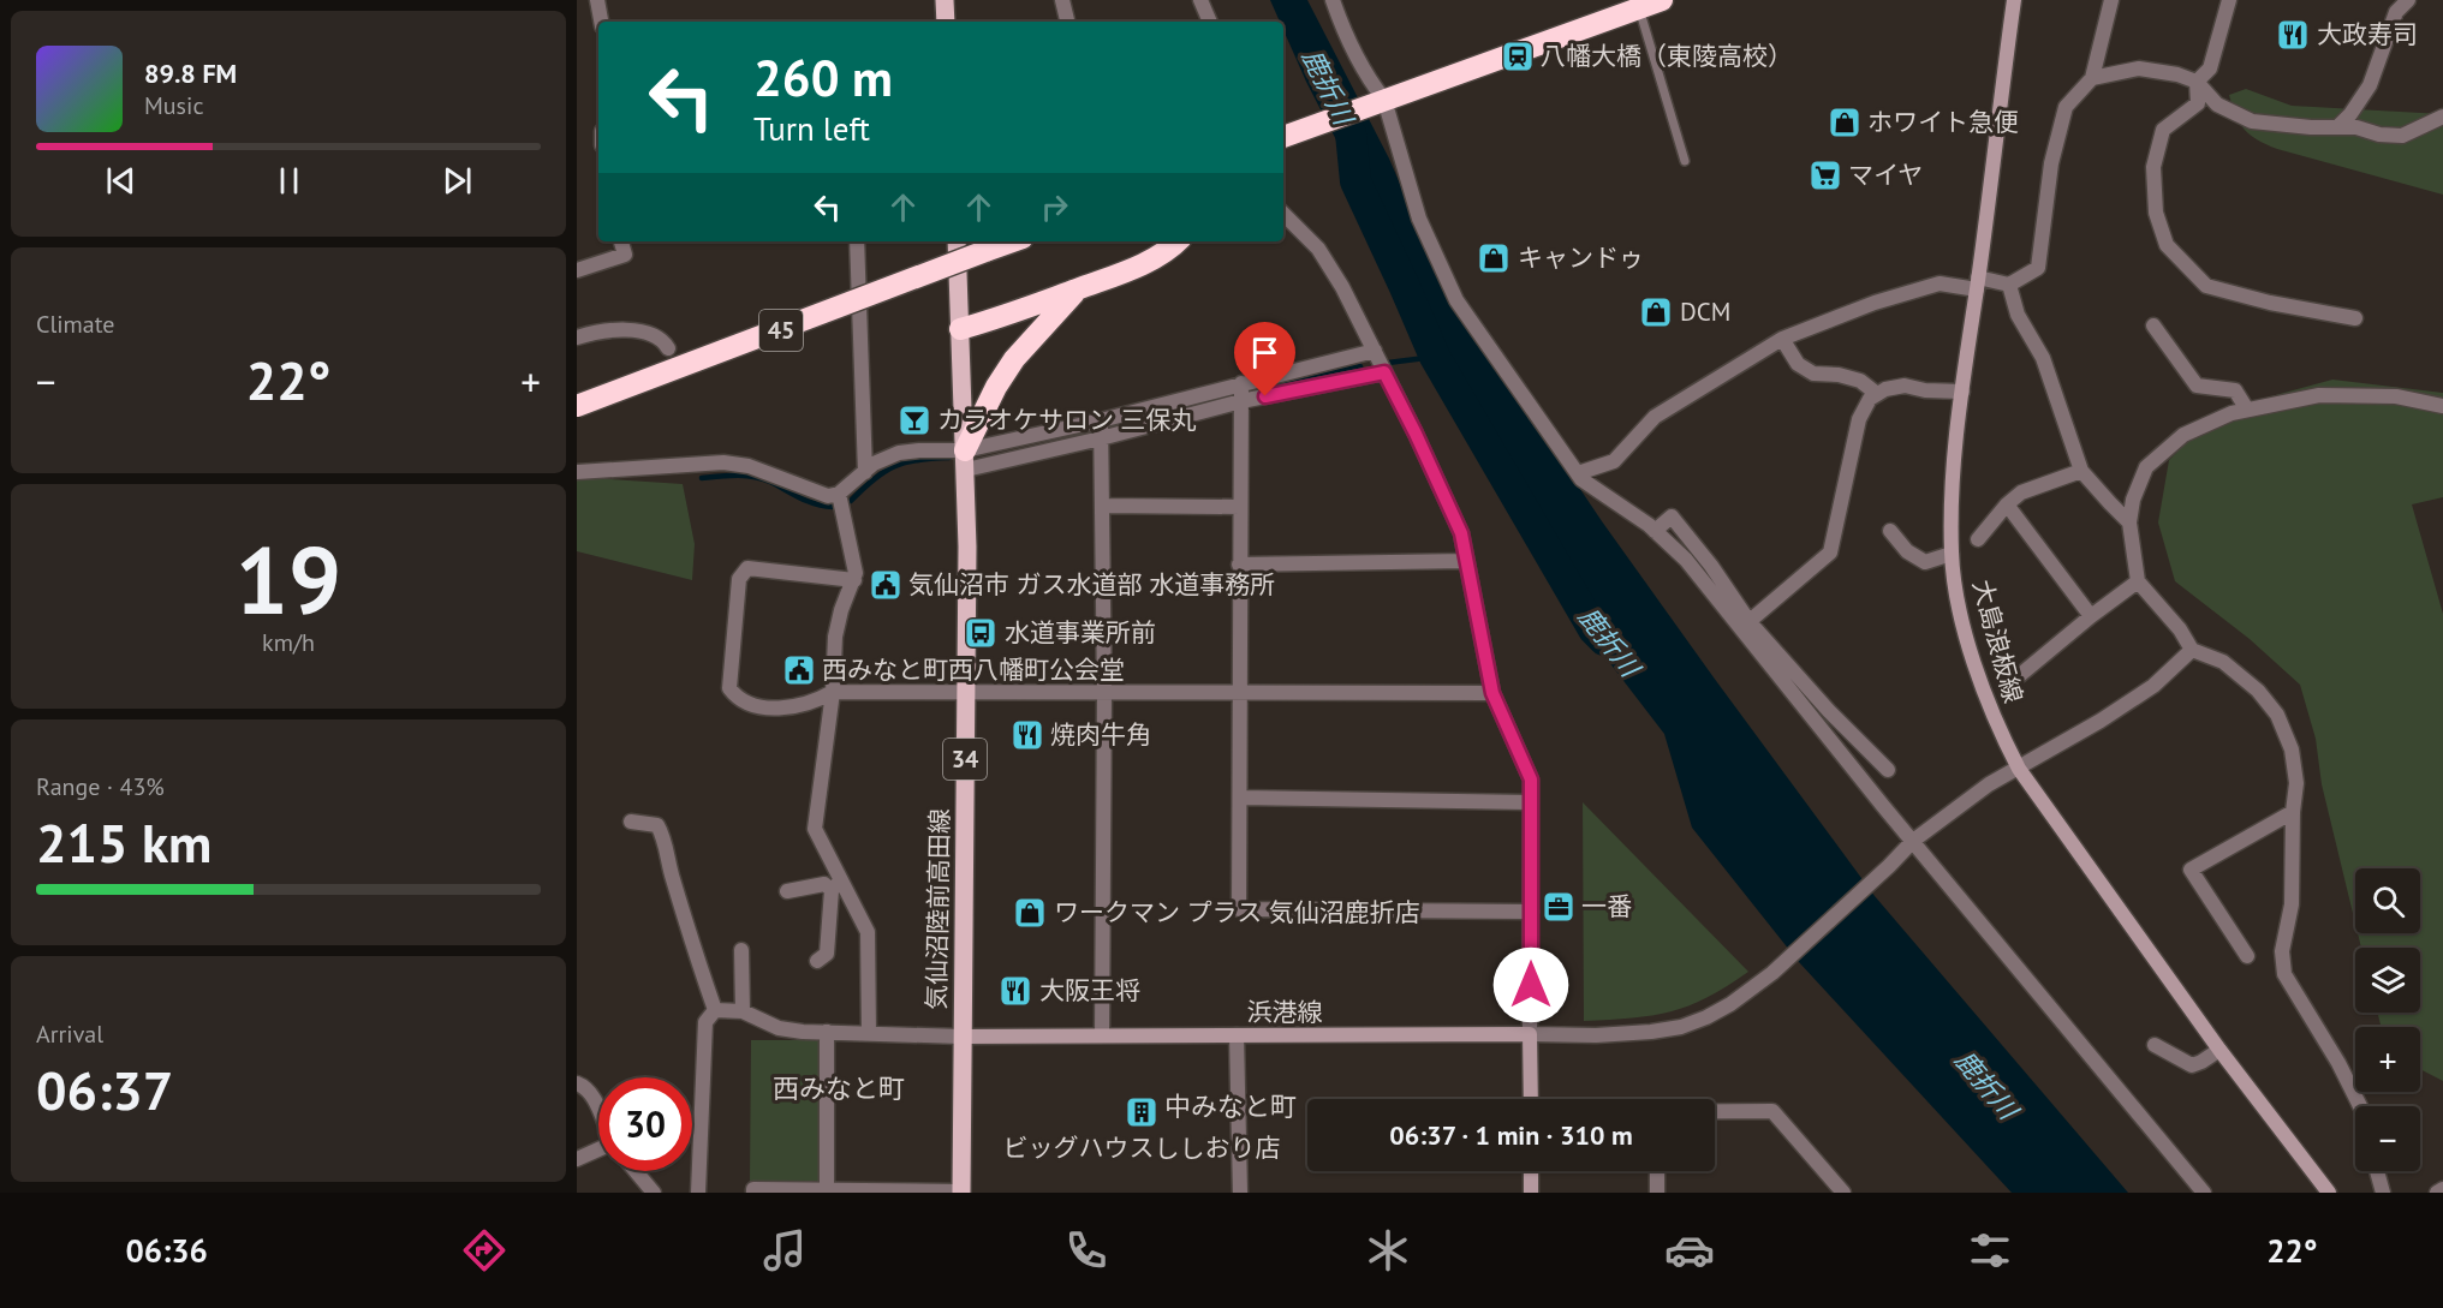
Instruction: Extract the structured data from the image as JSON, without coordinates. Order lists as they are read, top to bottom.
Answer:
{
  "streets": {
    "highway": ["45"],
    "main road": [
      "大島浪板線",
      "34",
      "気仙沼陸前高田線",
      "浜港線"
    ]
  },
  "crossings": [
    ["気仙沼陸前高田線", "浜港線"]
  ],
  "districts": ["西みなと町", "中みなと町"],
  "water": ["鹿折川"],
  "places": {
    "restaurant": ["大政寿司", "焼肉牛角", "大阪王将"],
    "station": ["八幡大橋（東陵高校）"],
    "shop": [
      "ホワイト急便",
      "キャンドゥ",
      "DCM",
      "ワークマン プラス 気仙沼鹿折店"
    ],
    "supermarket": ["マイヤ"],
    "bar": ["カラオケサロン 三保丸"],
    "public building": ["気仙沼市 ガス水道部 水道事務所", "西みなと町西八幡町公会堂"],
    "bus stop": ["水道事業所前"],
    "office": ["一番"],
    "building": ["ビッグハウスししおり店"]
  },
  "page": {
    "turn": ["260 m", "Turn left"],
    "song": ["89.8 FM", "Music"],
    "tile": [
      "Climate",
      ["19", "km/h"],
      ["Range · 43%", "215 km"],
      ["Arrival", "06:37"]
    ],
    "heat": ["−", "22°", "+"],
    "map_buttons": ["+", "−"],
    "limit": "30",
    "trip": "06:37 · 1 min · 310 m",
    "tabs": ["06:36", "22°"]
  }
}
